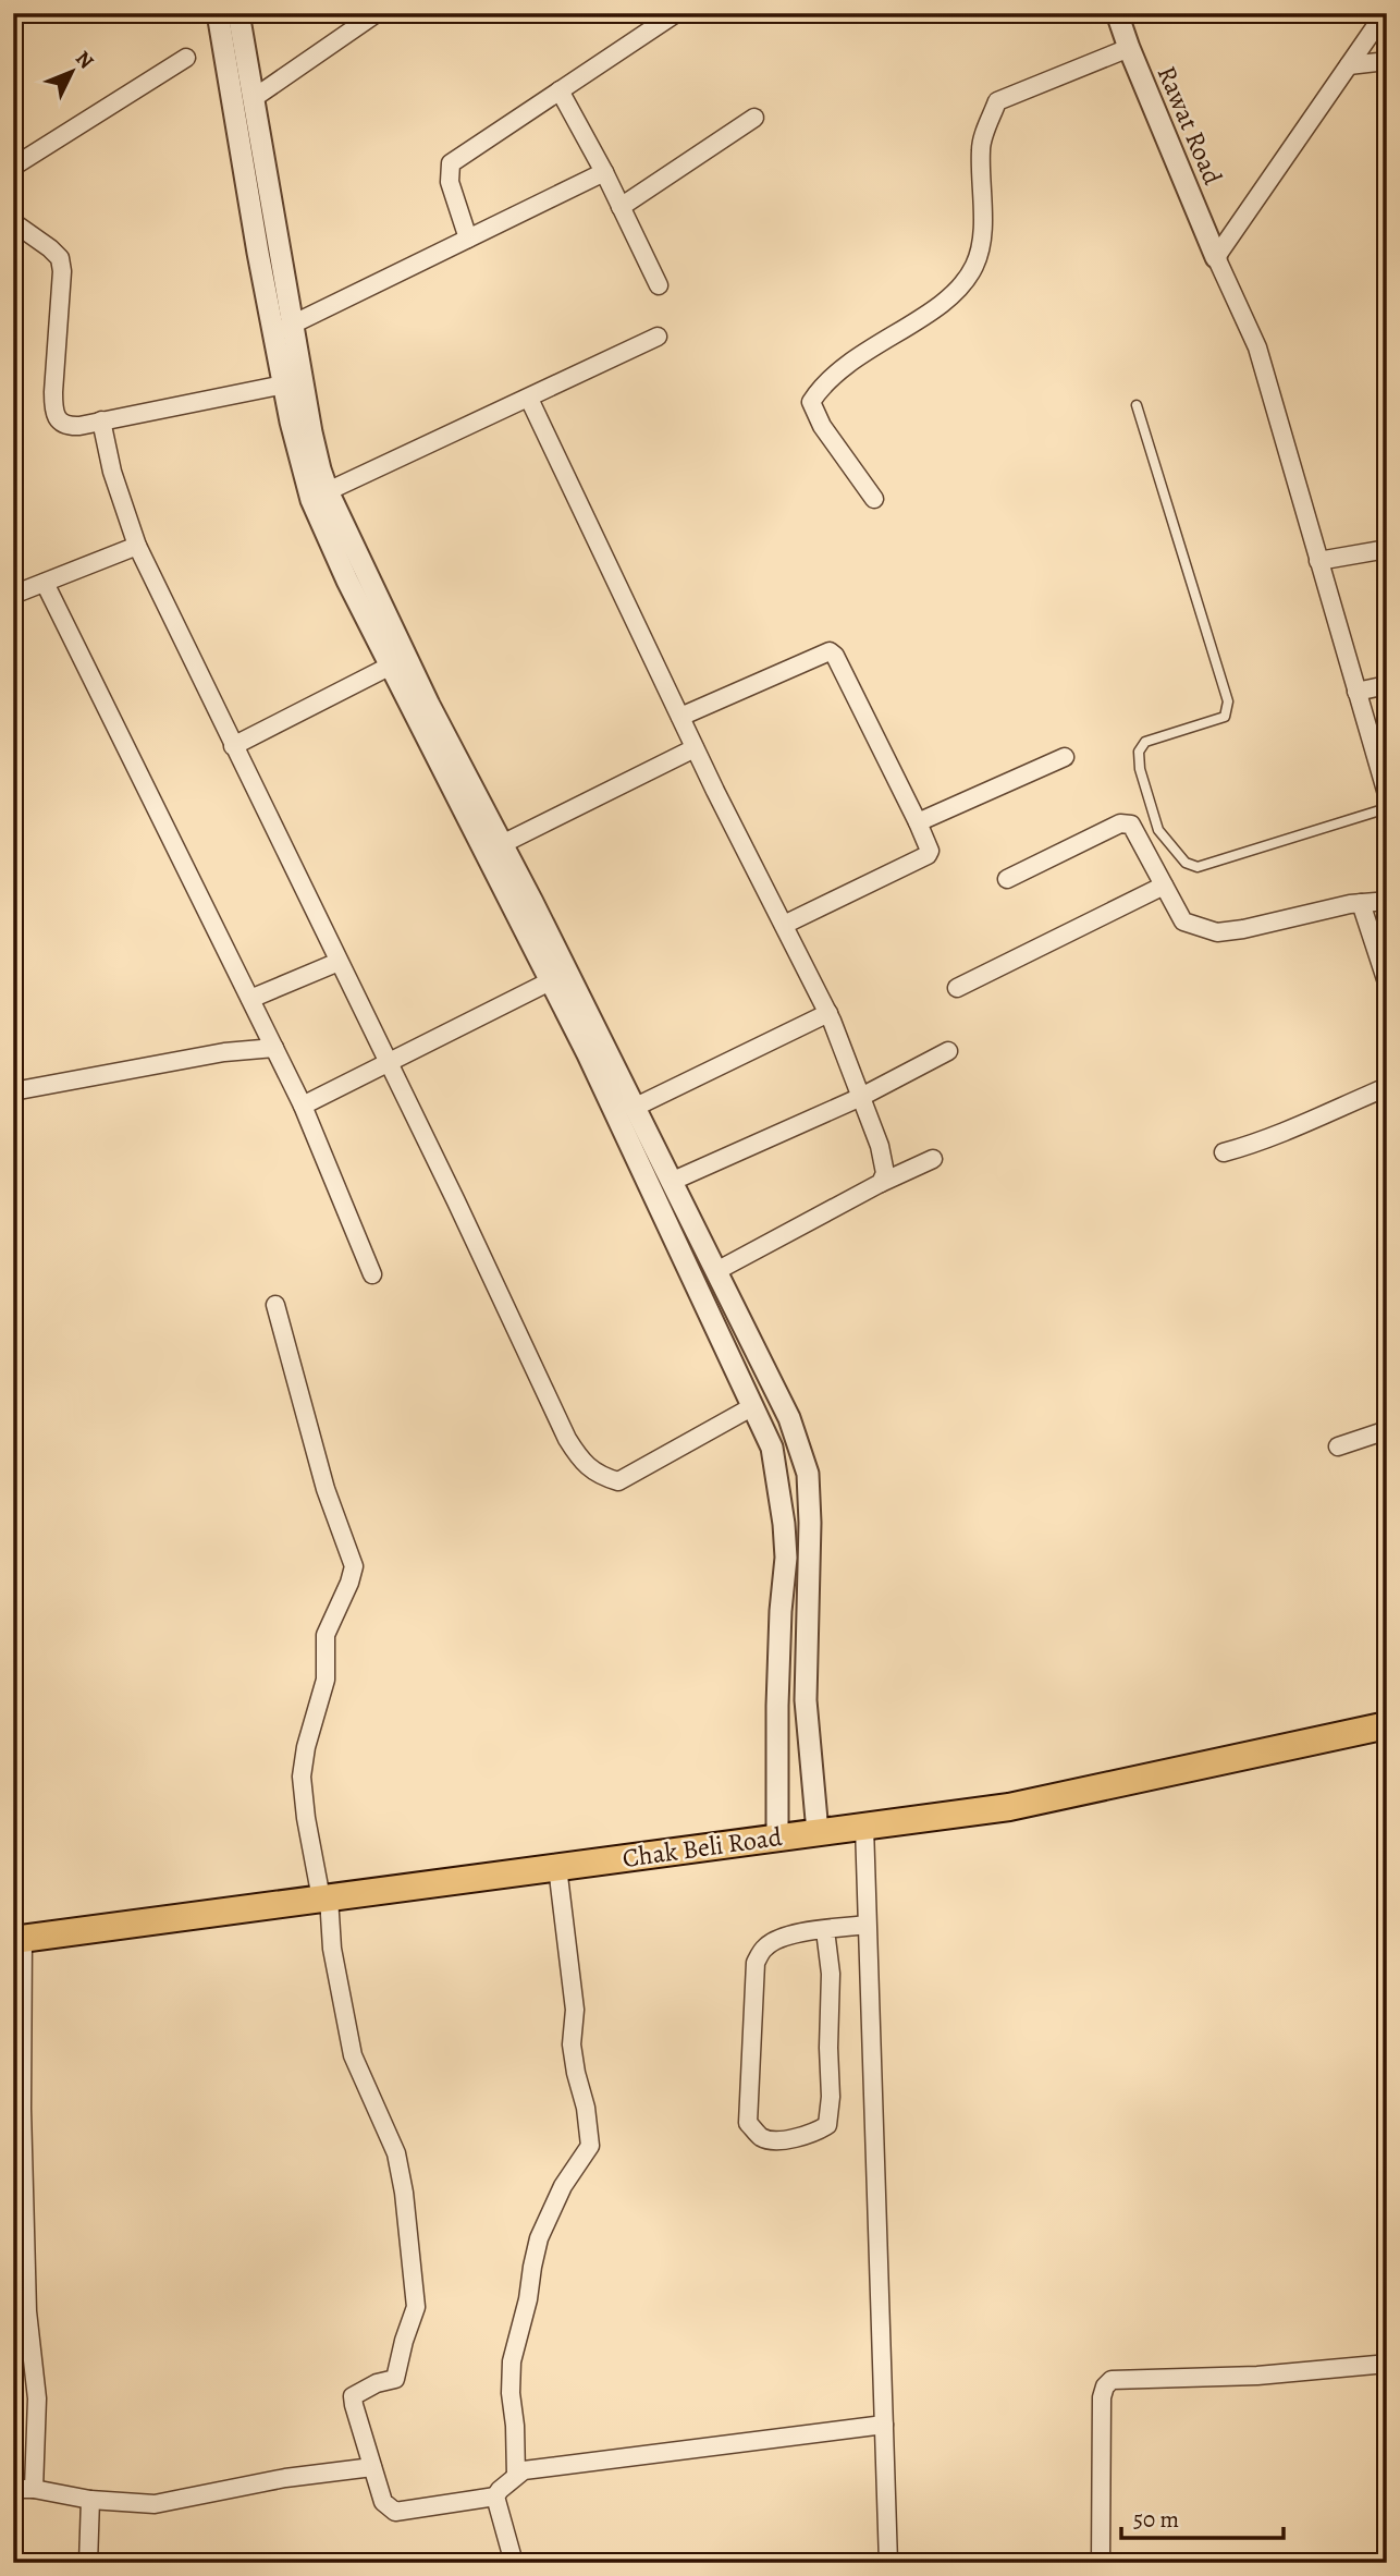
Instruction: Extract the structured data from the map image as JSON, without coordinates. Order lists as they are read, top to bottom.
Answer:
{
  "streets": {
    "main road": ["Chak Beli Road"],
    "street": ["Rawat Road"]
  },
  "scale_bar": "50 m",
  "north": "top right"
}
